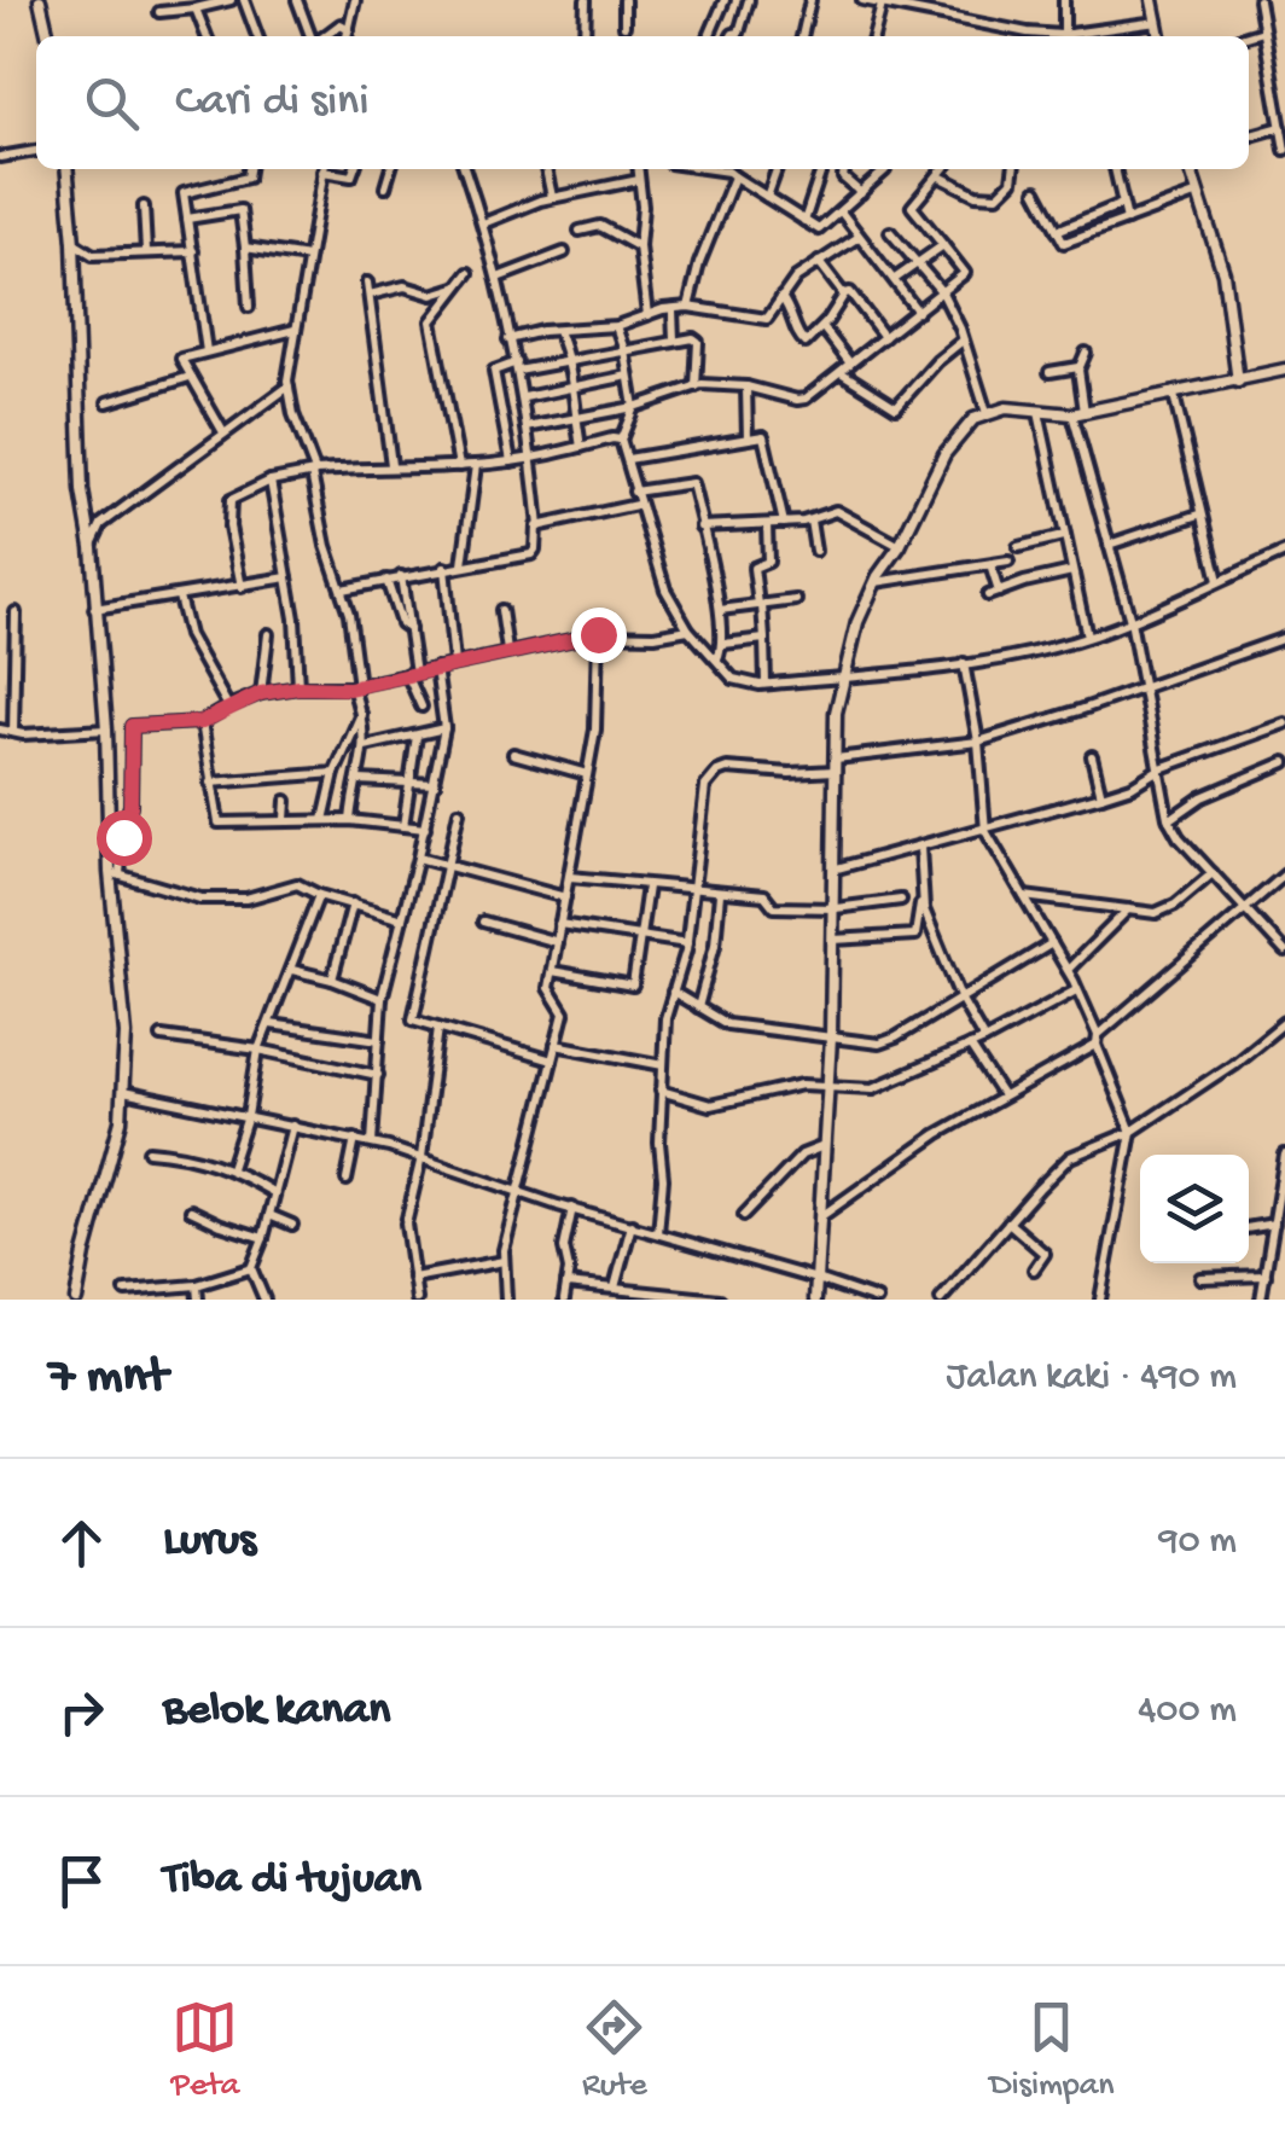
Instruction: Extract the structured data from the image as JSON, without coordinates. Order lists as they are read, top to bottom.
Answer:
{
  "page": {
    "search": "Cari di sini",
    "heading": ["7 mnt", "Jalan kaki · 490 m"],
    "list": [
      ["Lurus", "90 m"],
      ["Belok kanan", "400 m"],
      "Tiba di tujuan"
    ],
    "nav": ["Peta", "Rute", "Disimpan"]
  }
}
